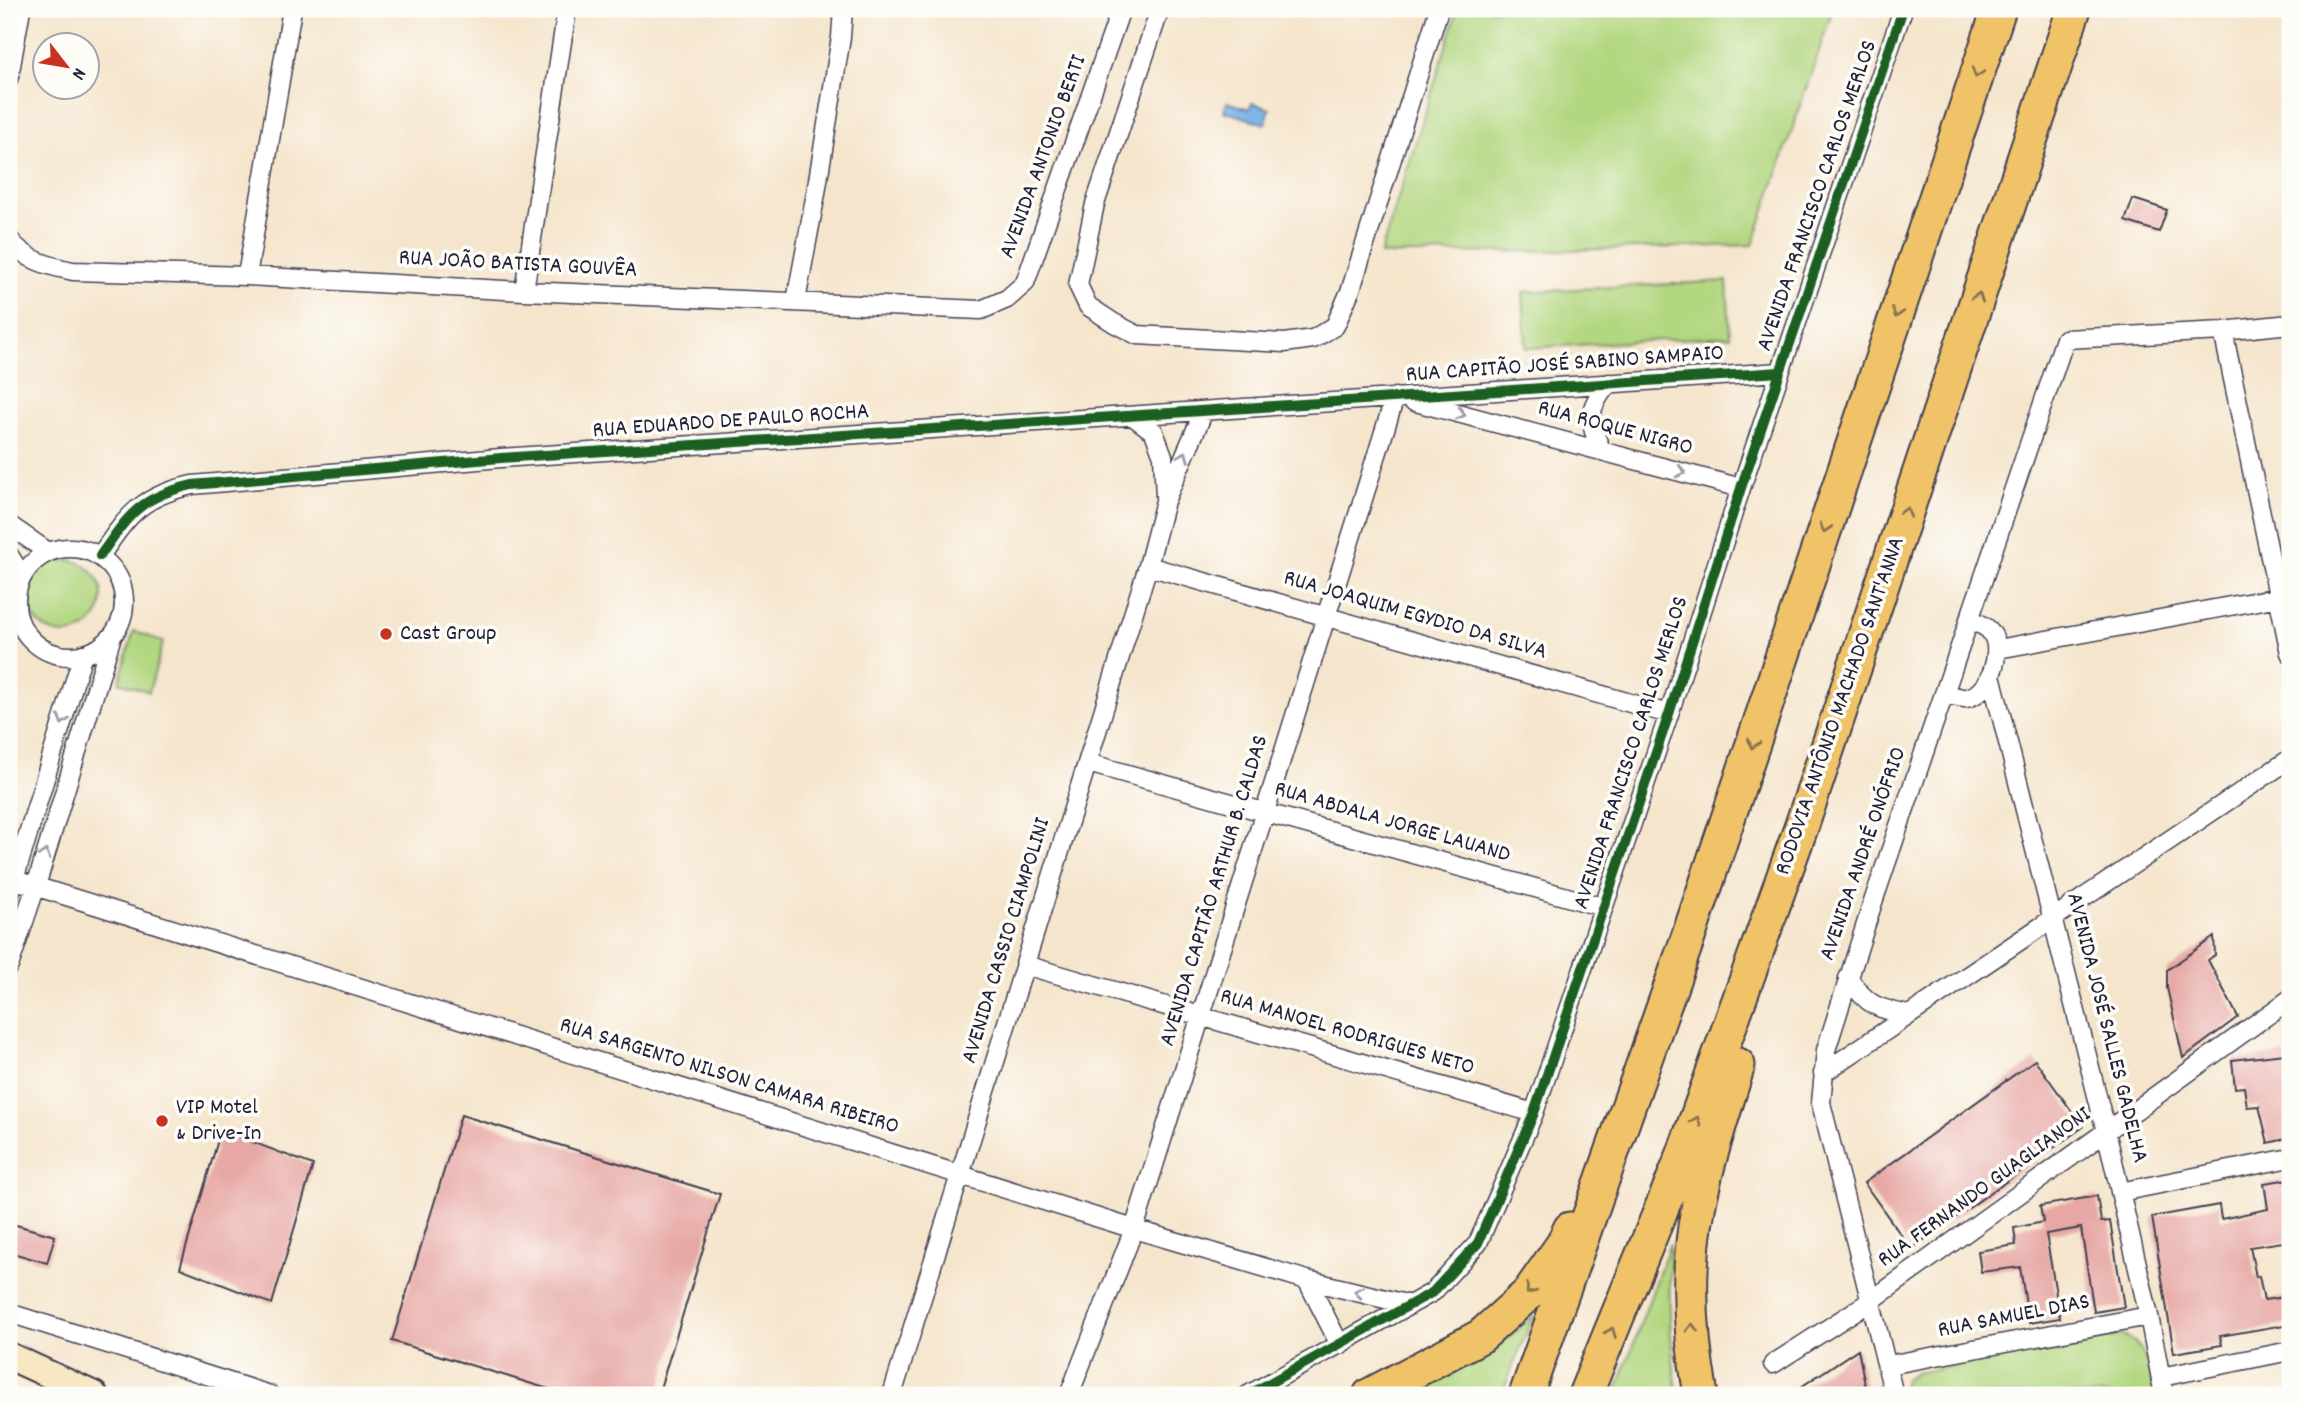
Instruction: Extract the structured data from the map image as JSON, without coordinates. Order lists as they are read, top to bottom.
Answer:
{
  "streets": {
    "highway": ["RODOVIA ANTÔNIO MACHADO SANT'ANNA"],
    "street": [
      "AVENIDA ANTONIO BERTI",
      "AVENIDA FRANCISCO CARLOS MERLOS",
      "RUA JOÃO BATISTA GOUVÊA",
      "RUA CAPITÃO JOSÉ SABINO SAMPAIO",
      "RUA EDUARDO DE PAULO ROCHA",
      "RUA ROQUE NIGRO",
      "RUA JOAQUIM EGYDIO DA SILVA",
      "RUA ABDALA JORGE LAUAND",
      "AVENIDA ANDRÉ ONÓFRIO",
      "AVENIDA CAPITÃO ARTHUR B. CALDAS",
      "AVENIDA CASSIO CIAMPOLINI",
      "AVENIDA JOSÉ SALLES GADELHA",
      "RUA MANOEL RODRIGUES NETO",
      "RUA SARGENTO NILSON CAMARA RIBEIRO",
      "RUA FERNANDO GUAGLIANONI",
      "RUA SAMUEL DIAS"
    ]
  },
  "crossings": [
    ["AVENIDA ANTONIO BERTI", "RUA JOÃO BATISTA GOUVÊA"],
    ["AVENIDA FRANCISCO CARLOS MERLOS", "RUA CAPITÃO JOSÉ SABINO SAMPAIO"],
    ["AVENIDA FRANCISCO CARLOS MERLOS", "RUA ROQUE NIGRO"],
    ["AVENIDA FRANCISCO CARLOS MERLOS", "RUA JOAQUIM EGYDIO DA SILVA"],
    ["AVENIDA FRANCISCO CARLOS MERLOS", "RUA ABDALA JORGE LAUAND"],
    ["AVENIDA FRANCISCO CARLOS MERLOS", "RUA MANOEL RODRIGUES NETO"],
    ["AVENIDA FRANCISCO CARLOS MERLOS", "RUA SARGENTO NILSON CAMARA RIBEIRO"],
    ["RUA CAPITÃO JOSÉ SABINO SAMPAIO", "RUA EDUARDO DE PAULO ROCHA"],
    ["RUA CAPITÃO JOSÉ SABINO SAMPAIO", "RUA ROQUE NIGRO"],
    ["RUA CAPITÃO JOSÉ SABINO SAMPAIO", "AVENIDA CAPITÃO ARTHUR B. CALDAS"],
    ["RUA EDUARDO DE PAULO ROCHA", "RUA ROQUE NIGRO"],
    ["RUA EDUARDO DE PAULO ROCHA", "AVENIDA CAPITÃO ARTHUR B. CALDAS"],
    ["RUA ROQUE NIGRO", "AVENIDA CAPITÃO ARTHUR B. CALDAS"],
    ["RUA JOAQUIM EGYDIO DA SILVA", "AVENIDA CAPITÃO ARTHUR B. CALDAS"],
    ["RUA JOAQUIM EGYDIO DA SILVA", "AVENIDA CASSIO CIAMPOLINI"],
    ["RUA ABDALA JORGE LAUAND", "AVENIDA CAPITÃO ARTHUR B. CALDAS"],
    ["RUA ABDALA JORGE LAUAND", "AVENIDA CASSIO CIAMPOLINI"],
    ["AVENIDA ANDRÉ ONÓFRIO", "RUA FERNANDO GUAGLIANONI"],
    ["AVENIDA ANDRÉ ONÓFRIO", "RUA SAMUEL DIAS"],
    ["AVENIDA CAPITÃO ARTHUR B. CALDAS", "RUA MANOEL RODRIGUES NETO"],
    ["AVENIDA CAPITÃO ARTHUR B. CALDAS", "RUA SARGENTO NILSON CAMARA RIBEIRO"],
    ["AVENIDA CASSIO CIAMPOLINI", "RUA MANOEL RODRIGUES NETO"],
    ["AVENIDA CASSIO CIAMPOLINI", "RUA SARGENTO NILSON CAMARA RIBEIRO"],
    ["AVENIDA JOSÉ SALLES GADELHA", "RUA FERNANDO GUAGLIANONI"],
    ["AVENIDA JOSÉ SALLES GADELHA", "RUA SAMUEL DIAS"]
  ],
  "one_way": ["RUA ROQUE NIGRO"],
  "places": ["Cast Group", "VIP Motel & Drive-In"],
  "north": "bottom right"
}
